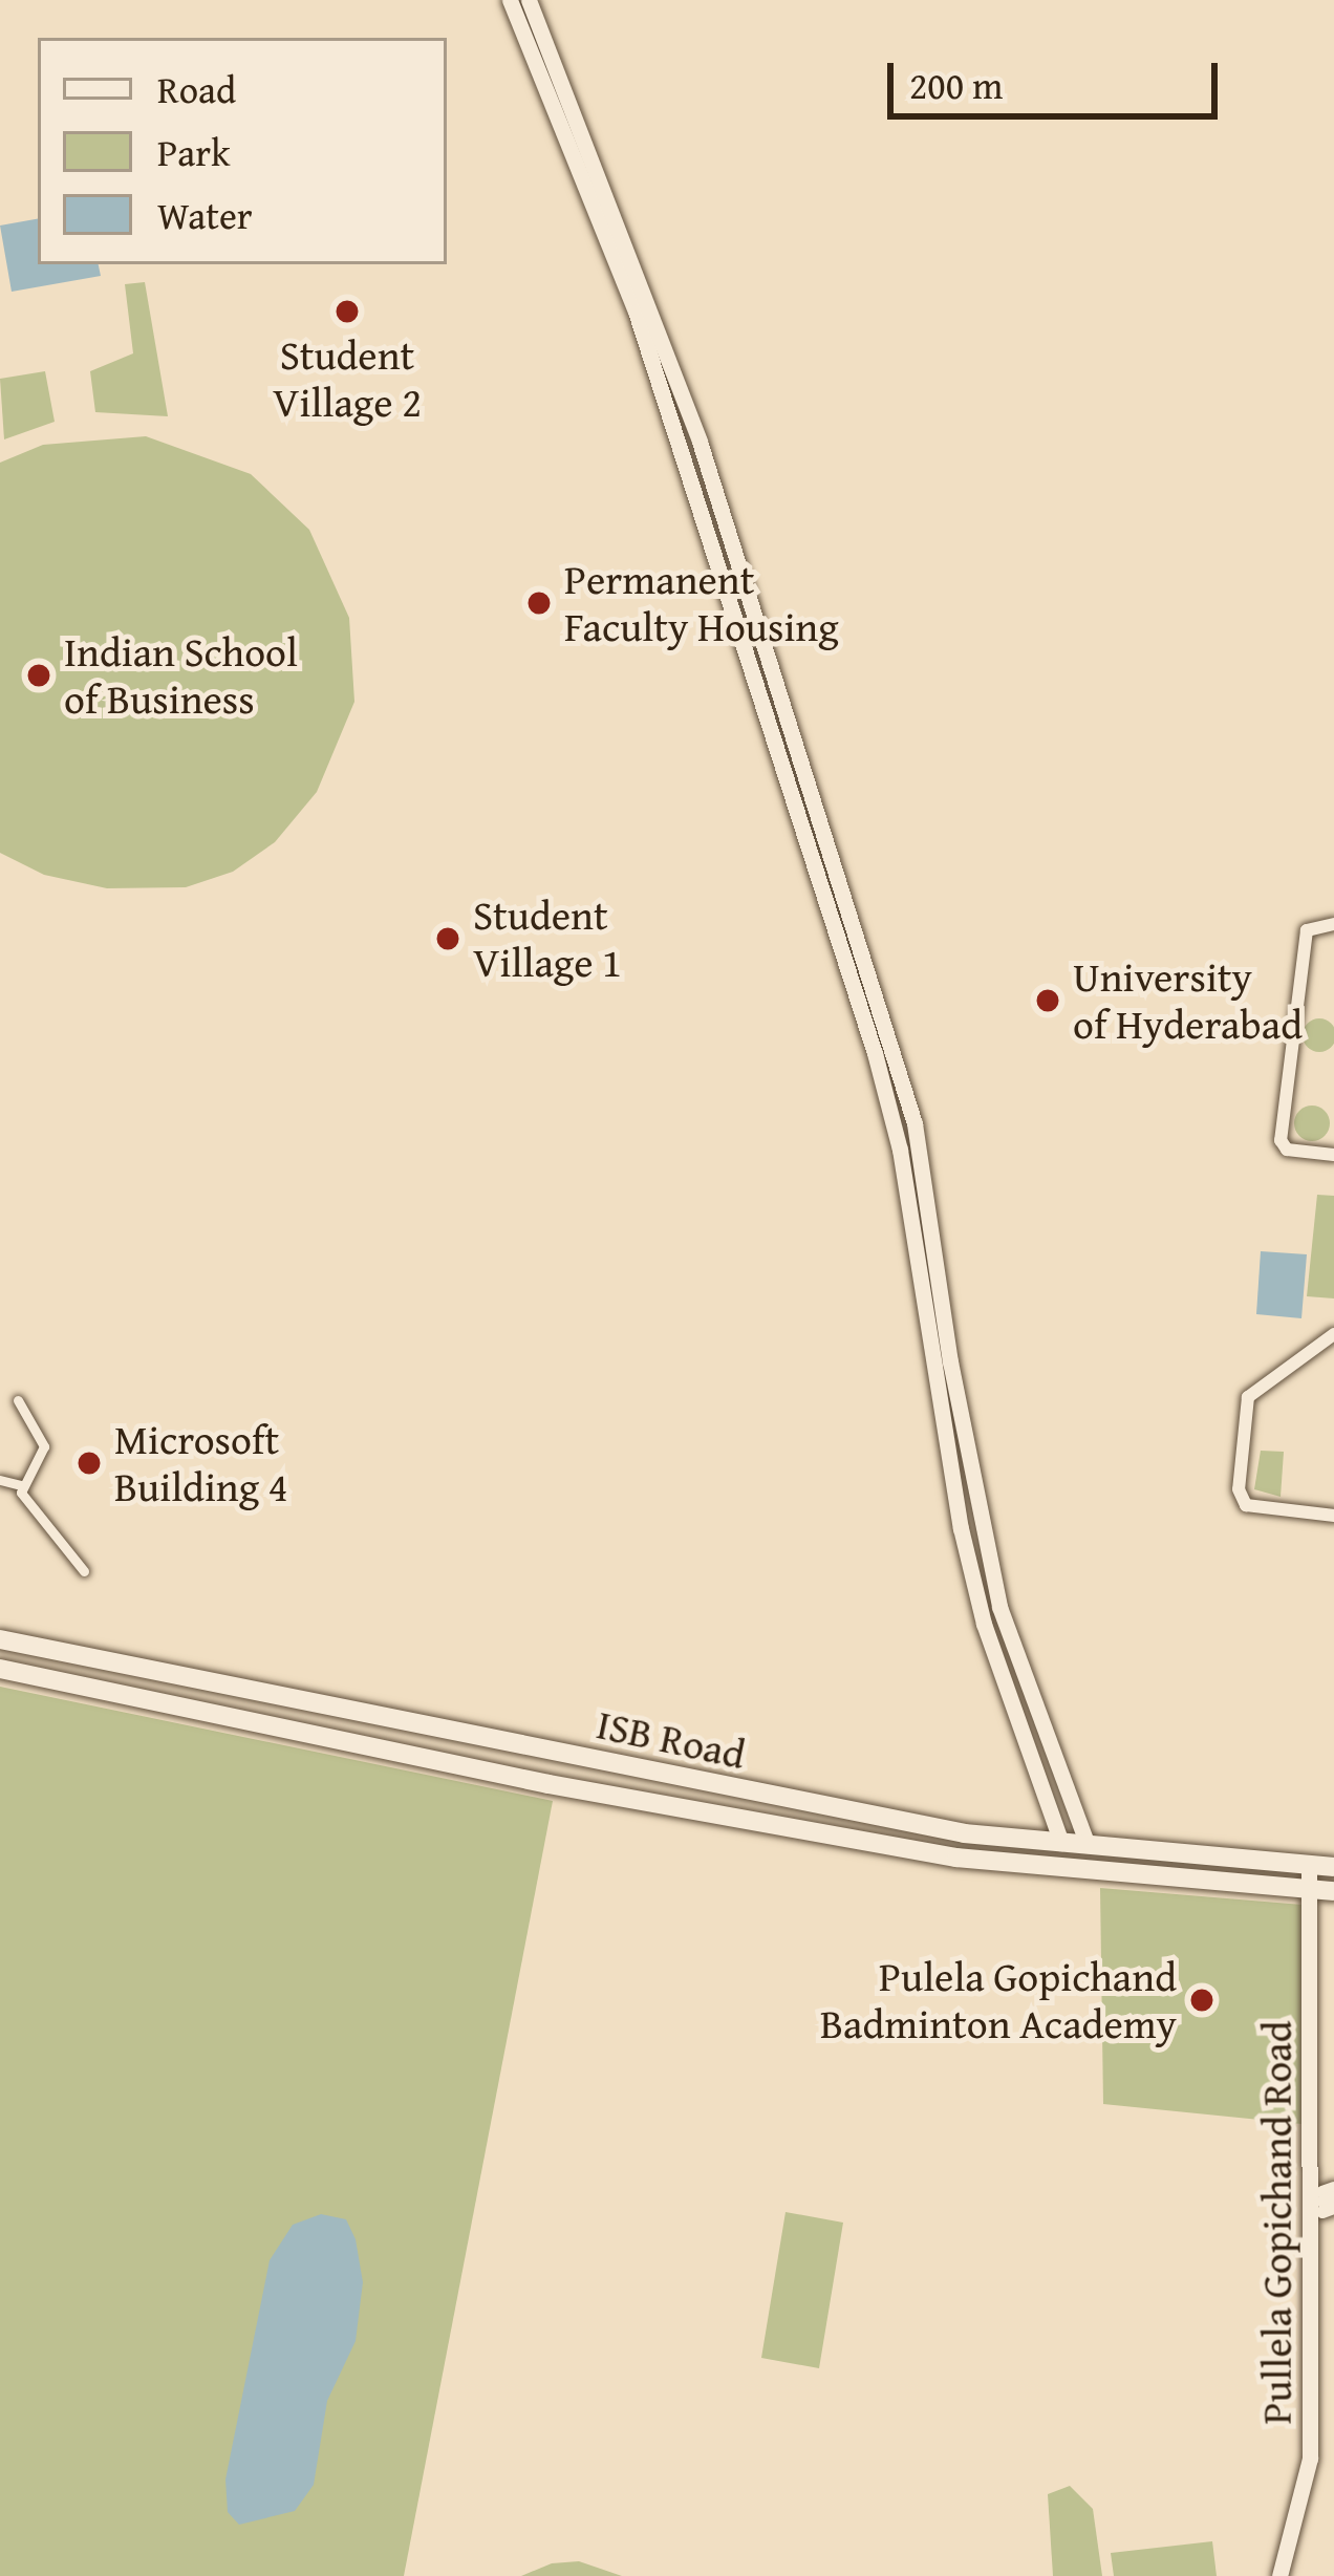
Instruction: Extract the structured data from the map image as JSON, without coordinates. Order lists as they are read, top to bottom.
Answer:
{
  "streets": {
    "main road": ["ISB Road"],
    "street": ["Pullela Gopichand Road"]
  },
  "crossings": [
    ["ISB Road", "Pullela Gopichand Road"]
  ],
  "places": [
    "Student Village 2",
    "Permanent Faculty Housing",
    "Indian School of Business",
    "Student Village 1",
    "University of Hyderabad",
    "Microsoft Building 4",
    "Pulela Gopichand Badminton Academy"
  ],
  "legend": ["Road", "Park", "Water"],
  "scale_bar": "200 m"
}
